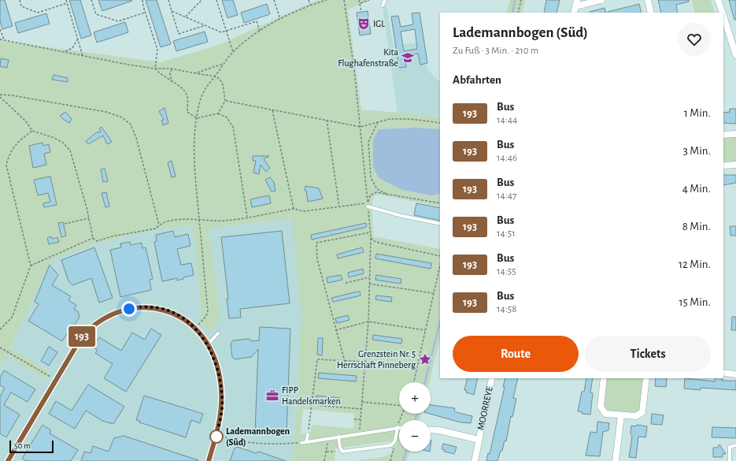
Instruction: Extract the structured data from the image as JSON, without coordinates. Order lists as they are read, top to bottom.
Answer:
{
  "streets": {
    "street": ["MOORREYE"]
  },
  "places": {
    "theatre": ["IGL"],
    "school or university": ["Kita Flughafenstraße"],
    "place": ["Grenzstein Nr. 5 Herrschaft Pinneberg"],
    "office": ["FIPP Handelsmarken"],
    "other": ["Lademannbogen (Süd)"]
  },
  "lines": ["bus line 193"],
  "scale_bar": "50 m",
  "page": {
    "on_map": "193",
    "heading": [
      ["Lademannbogen (Süd)", "Zu Fuß · 3 Min. · 210 m"],
      "Abfahrten"
    ],
    "list": [
      {
        "mark": "193",
        "name": "Bus",
        "note": "14:44",
        "value": "1 Min."
      },
      {
        "mark": "193",
        "name": "Bus",
        "note": "14:46",
        "value": "3 Min."
      },
      {
        "mark": "193",
        "name": "Bus",
        "note": "14:47",
        "value": "4 Min."
      },
      {
        "mark": "193",
        "name": "Bus",
        "note": "14:51",
        "value": "8 Min."
      },
      {
        "mark": "193",
        "name": "Bus",
        "note": "14:55",
        "value": "12 Min."
      },
      {
        "mark": "193",
        "name": "Bus",
        "note": "14:58",
        "value": "15 Min."
      }
    ],
    "buttons": ["Route", "Tickets"],
    "map_buttons": ["+", "−"],
    "scale": "50 m"
  }
}
